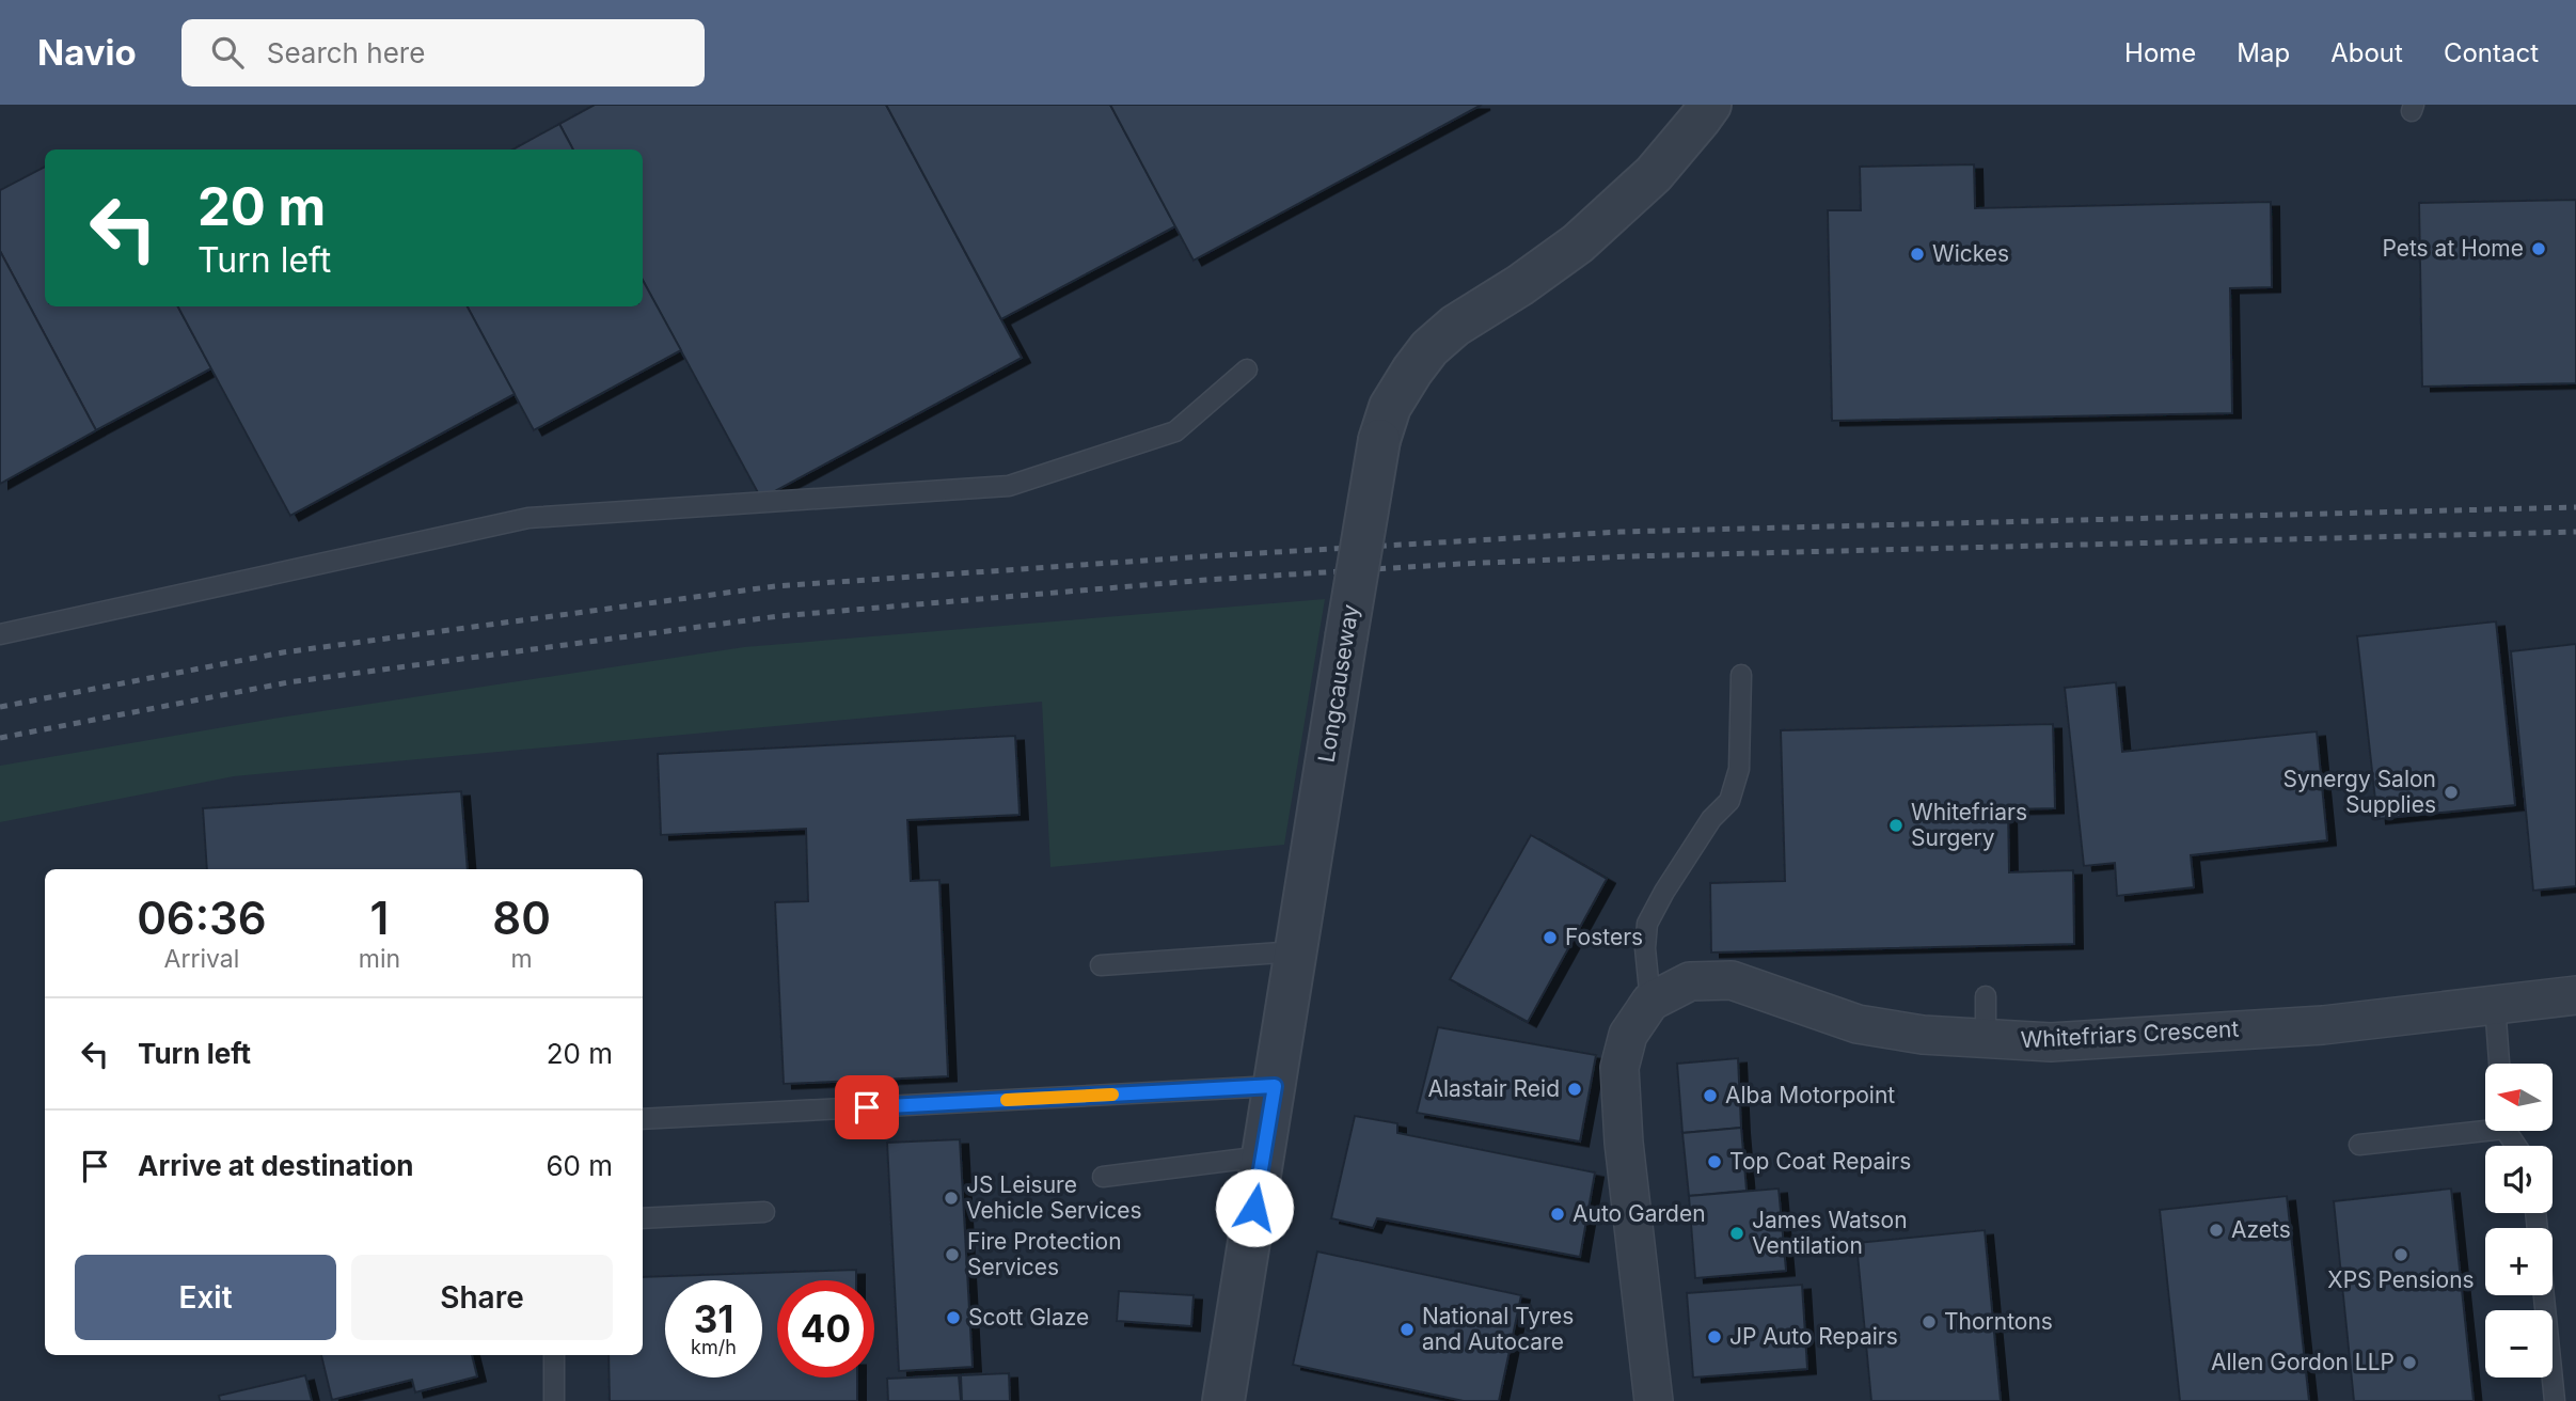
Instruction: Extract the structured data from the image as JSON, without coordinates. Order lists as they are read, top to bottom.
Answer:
{
  "streets": {
    "street": ["Longcauseway", "Whitefriars Crescent"]
  },
  "places": [
    "Pets at Home",
    "Wickes",
    "Synergy Salon Supplies",
    "Whitefriars Surgery",
    "Fosters",
    "Alastair Reid",
    "Alba Motorpoint",
    "Top Coat Repairs",
    "JS Leisure Vehicle Services",
    "Auto Garden",
    "Azets",
    "James Watson Ventilation",
    "Fire Protection Services",
    "XPS Pensions",
    "Scott Glaze",
    "Thorntons",
    "National Tyres and Autocare",
    "JP Auto Repairs",
    "Allen Gordon LLP"
  ],
  "north": "left",
  "page": {
    "header": "Navio",
    "search": "Search here",
    "nav": [
      "Home",
      "Map",
      "About",
      "Contact"
    ],
    "turn": ["20 m", "Turn left"],
    "eta": [
      "06:36",
      "Arrival",
      "1",
      "min",
      "80",
      "m"
    ],
    "list": [
      {
        "name": "Turn left",
        "value": "20 m"
      },
      {
        "name": "Arrive at destination",
        "value": "60 m"
      }
    ],
    "map_buttons": ["+", "−"],
    "buttons": ["Exit", "Share"],
    "speed": "31 km/h",
    "limit": "40"
  }
}
